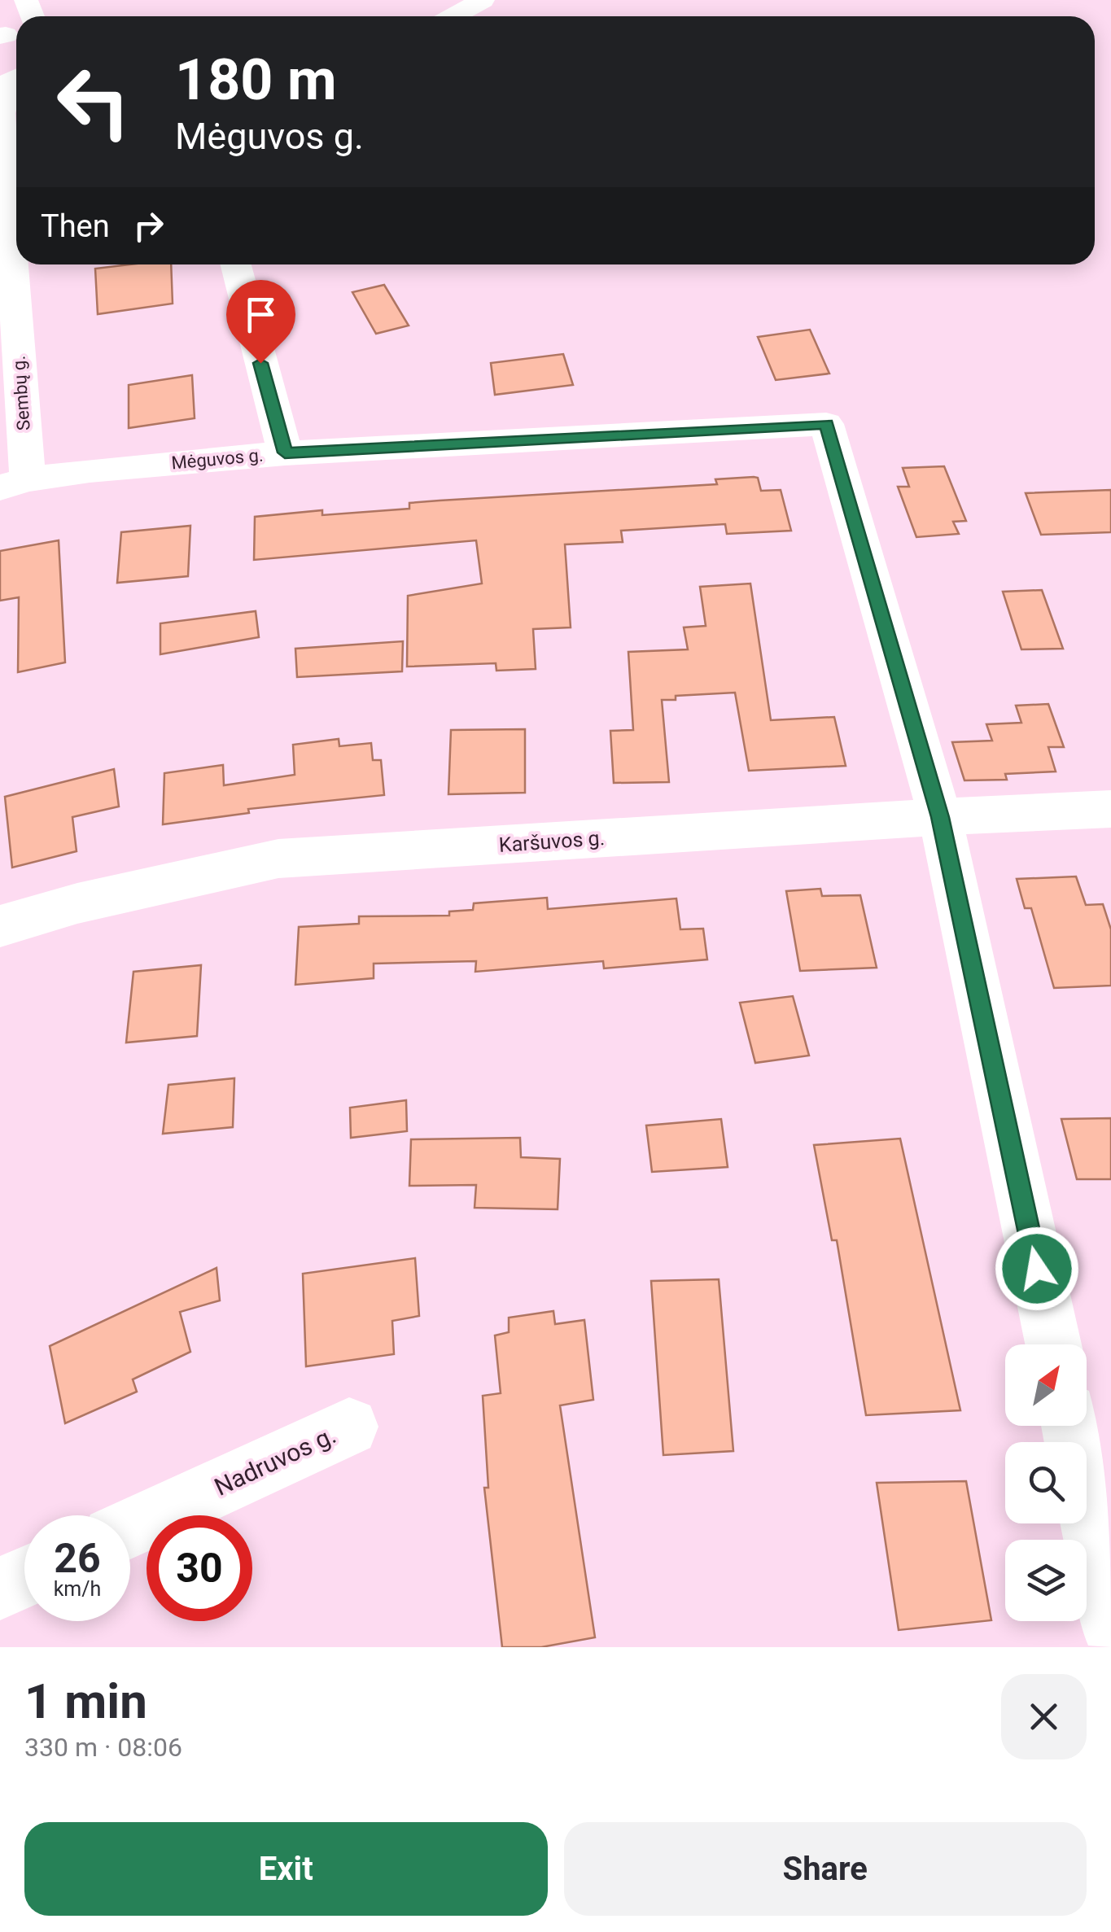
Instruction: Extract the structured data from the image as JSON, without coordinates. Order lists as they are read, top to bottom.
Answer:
{
  "streets": {
    "street": [
      "Sembų g.",
      "Mėguvos g.",
      "Karšuvos g.",
      "Nadruvos g."
    ]
  },
  "crossings": [
    ["Sembų g.", "Mėguvos g."],
    ["Mėguvos g.", "Karšuvos g."]
  ],
  "north": "top right",
  "page": {
    "turn": ["180 m", "Mėguvos g."],
    "then": "Then",
    "speed": "26 km/h",
    "limit": "30",
    "heading": ["1 min", "330 m · 08:06"],
    "buttons": ["Exit", "Share"]
  }
}
